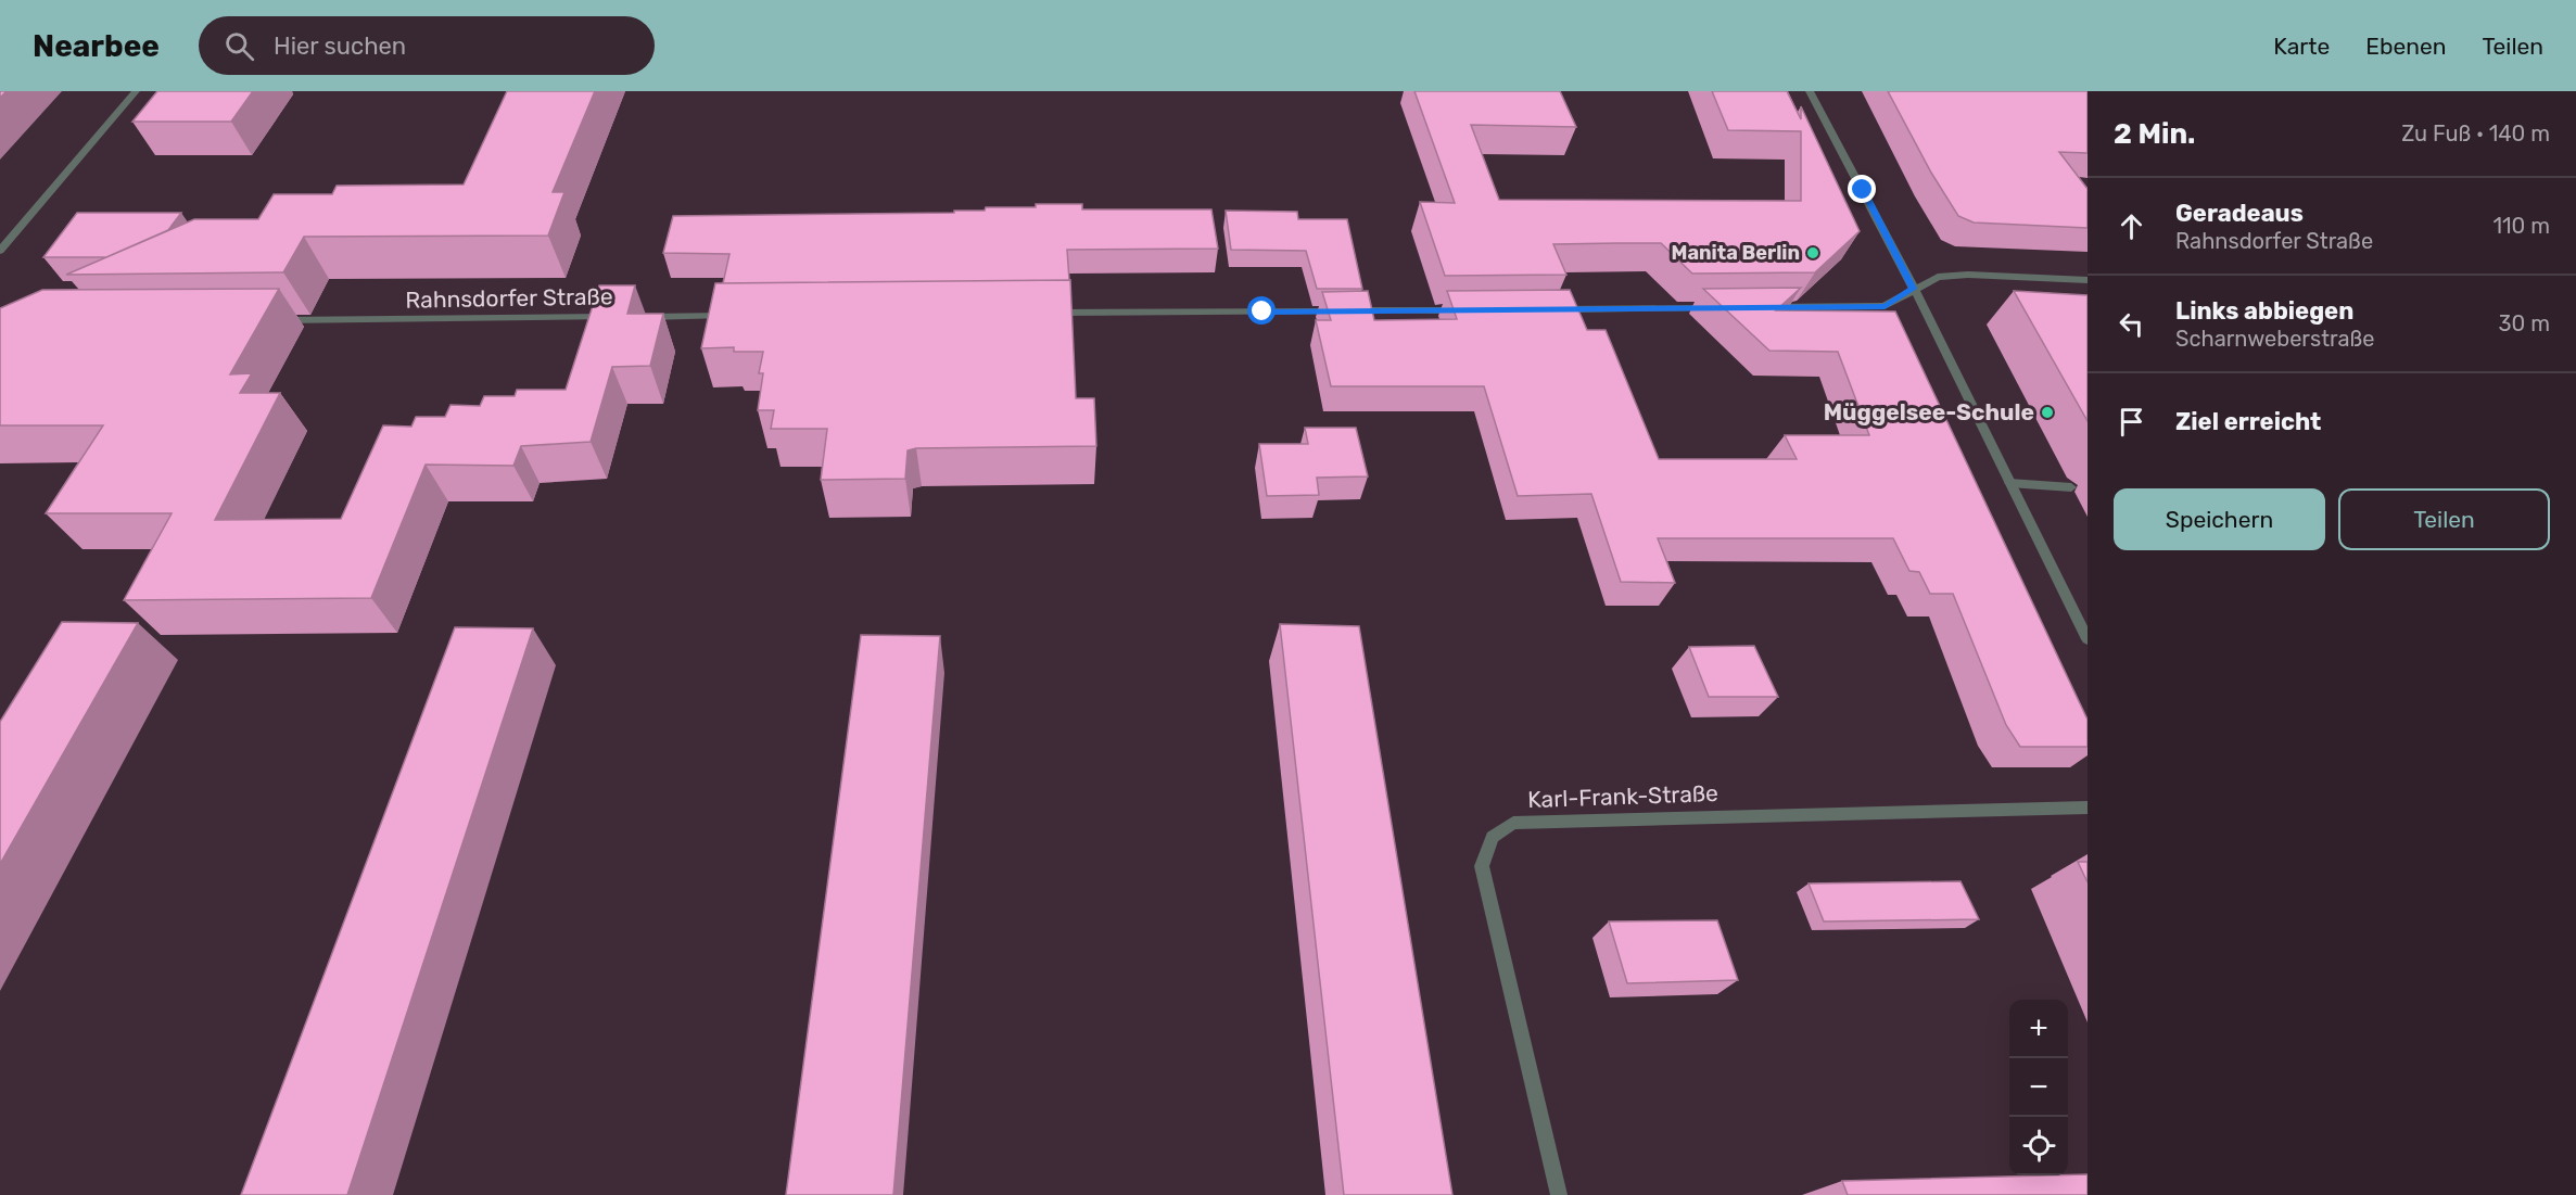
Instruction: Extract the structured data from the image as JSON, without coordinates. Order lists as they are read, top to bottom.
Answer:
{
  "streets": {
    "street": ["Rahnsdorfer Straße", "Karl-Frank-Straße"]
  },
  "places": ["Manita Berlin", "Müggelsee-Schule"],
  "page": {
    "header": "Nearbee",
    "search": "Hier suchen",
    "nav": ["Karte", "Ebenen", "Teilen"],
    "heading": ["2 Min.", "Zu Fuß · 140 m"],
    "list": [
      ["Geradeaus", "Rahnsdorfer Straße", "110 m"],
      ["Links abbiegen", "Scharnweberstraße", "30 m"],
      "Ziel erreicht"
    ],
    "buttons": ["Speichern", "Teilen"],
    "map_buttons": ["+", "−"]
  }
}
